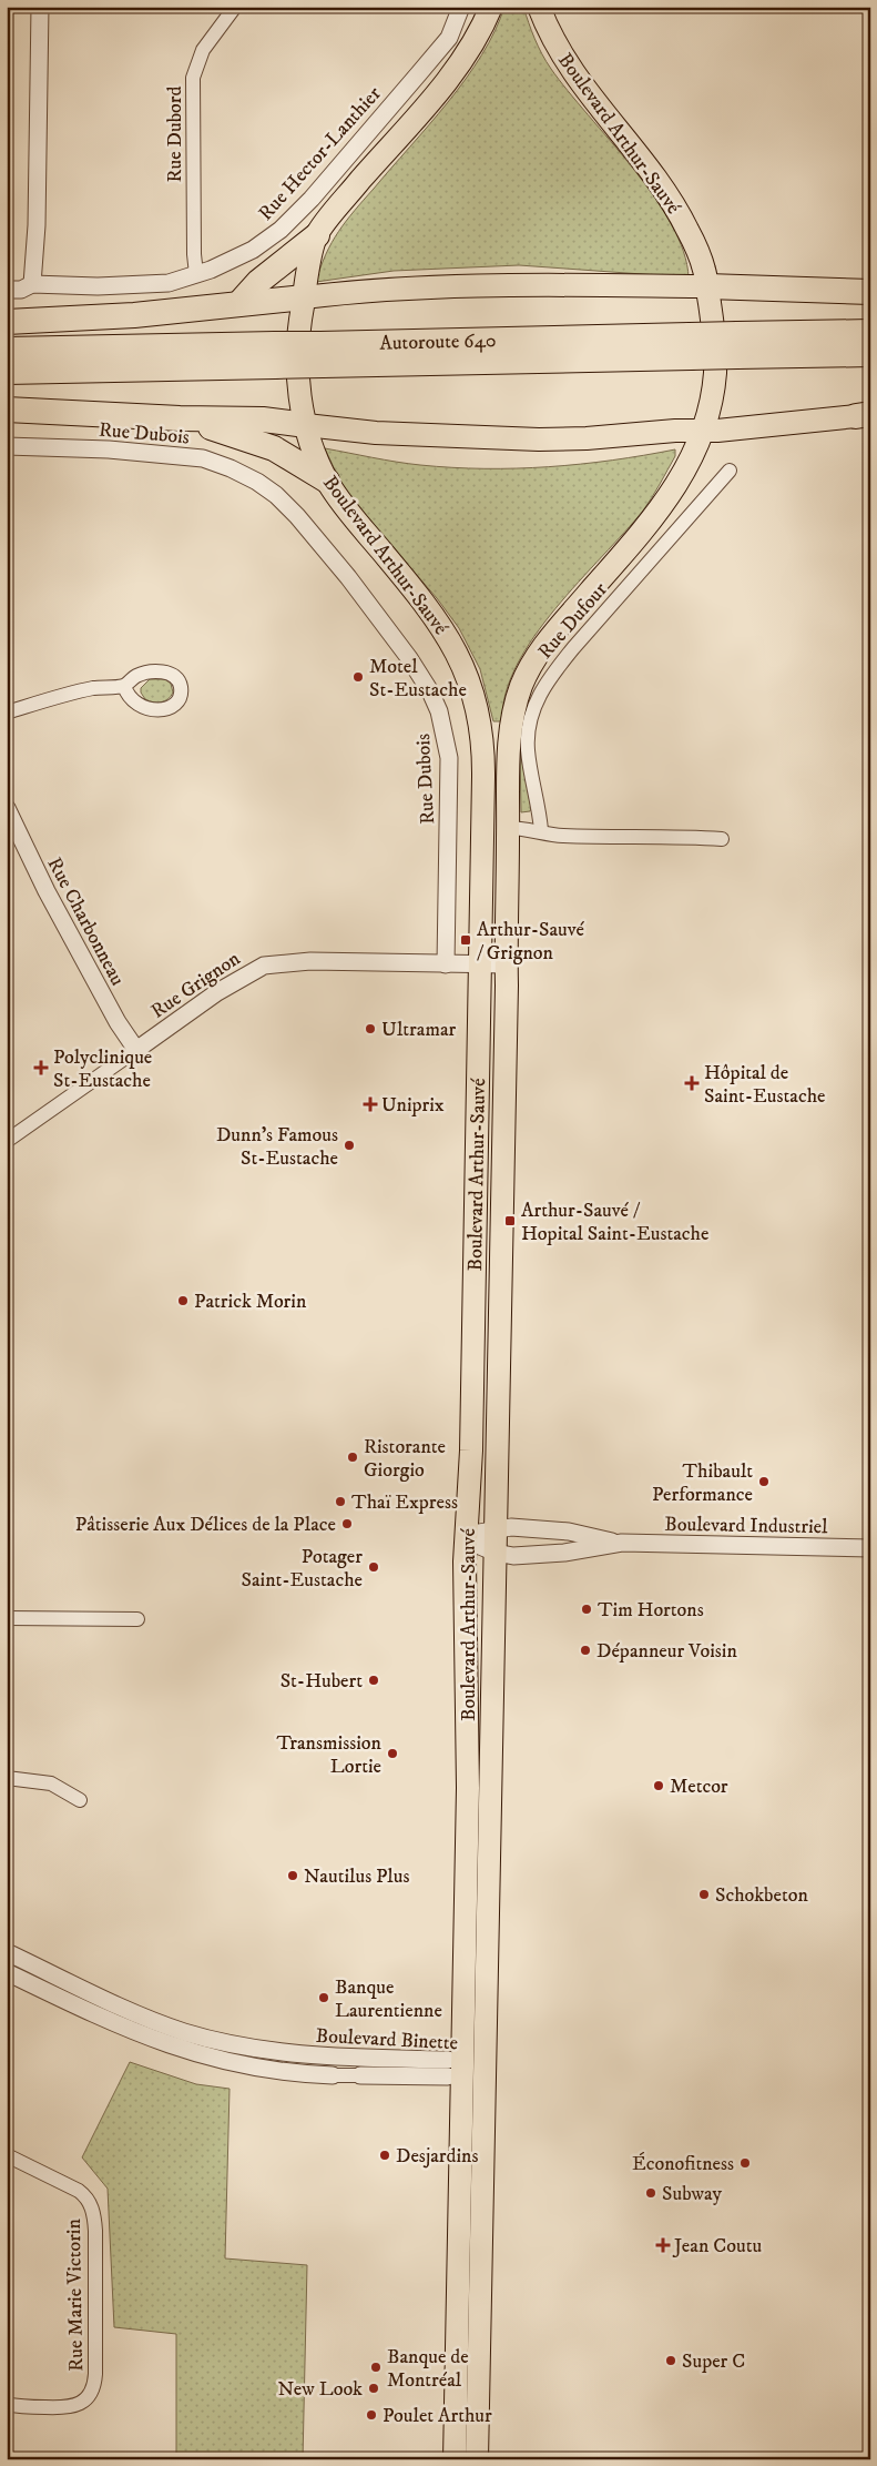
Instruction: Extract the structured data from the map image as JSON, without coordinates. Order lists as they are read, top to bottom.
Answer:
{
  "streets": {
    "highway": ["Autoroute 640"],
    "main road": ["Boulevard Arthur-Sauvé"],
    "street": [
      "Rue Dubord",
      "Rue Hector-Lanthier",
      "Rue Dubois",
      "Rue Dufour",
      "Rue Charbonneau",
      "Rue Grignon",
      "Boulevard Industriel",
      "Boulevard Binette",
      "Rue Marie Victorin"
    ]
  },
  "crossings": [
    ["Boulevard Arthur-Sauvé", "Rue Grignon"],
    ["Boulevard Arthur-Sauvé", "Boulevard Industriel"],
    ["Boulevard Arthur-Sauvé", "Boulevard Binette"],
    ["Rue Dubord", "Rue Hector-Lanthier"],
    ["Rue Dubois", "Rue Grignon"],
    ["Rue Charbonneau", "Rue Grignon"]
  ],
  "places": {
    "other": [
      "Motel St-Eustache",
      "Ultramar",
      "Dunn's Famous St-Eustache",
      "Patrick Morin",
      "Ristorante Giorgio",
      "Thibault Performance",
      "Thaï Express",
      "Pâtisserie Aux Délices de la Place",
      "Potager Saint-Eustache",
      "Tim Hortons",
      "Dépanneur Voisin",
      "St-Hubert",
      "Transmission Lortie",
      "Metcor",
      "Nautilus Plus",
      "Schokbeton",
      "Banque Laurentienne",
      "Desjardins",
      "Éconofitness",
      "Subway",
      "Super C",
      "Banque de Montréal",
      "New Look",
      "Poulet Arthur"
    ],
    "transit": ["Arthur-Sauvé / Grignon", "Arthur-Sauvé / Hopital Saint-Eustache"],
    "health": [
      "Polyclinique St-Eustache",
      "Hôpital de Saint-Eustache",
      "Uniprix",
      "Jean Coutu"
    ]
  }
}
